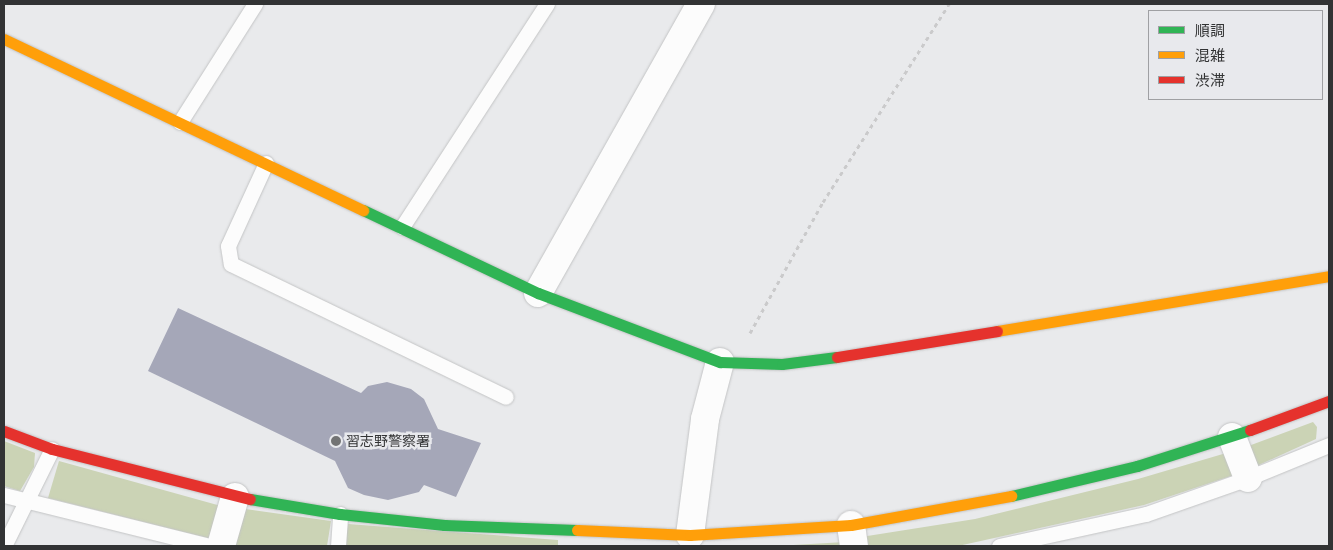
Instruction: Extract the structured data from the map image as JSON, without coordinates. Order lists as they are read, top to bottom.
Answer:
{
  "places": ["習志野警察署"],
  "legend": ["順調", "混雑", "渋滞"]
}
